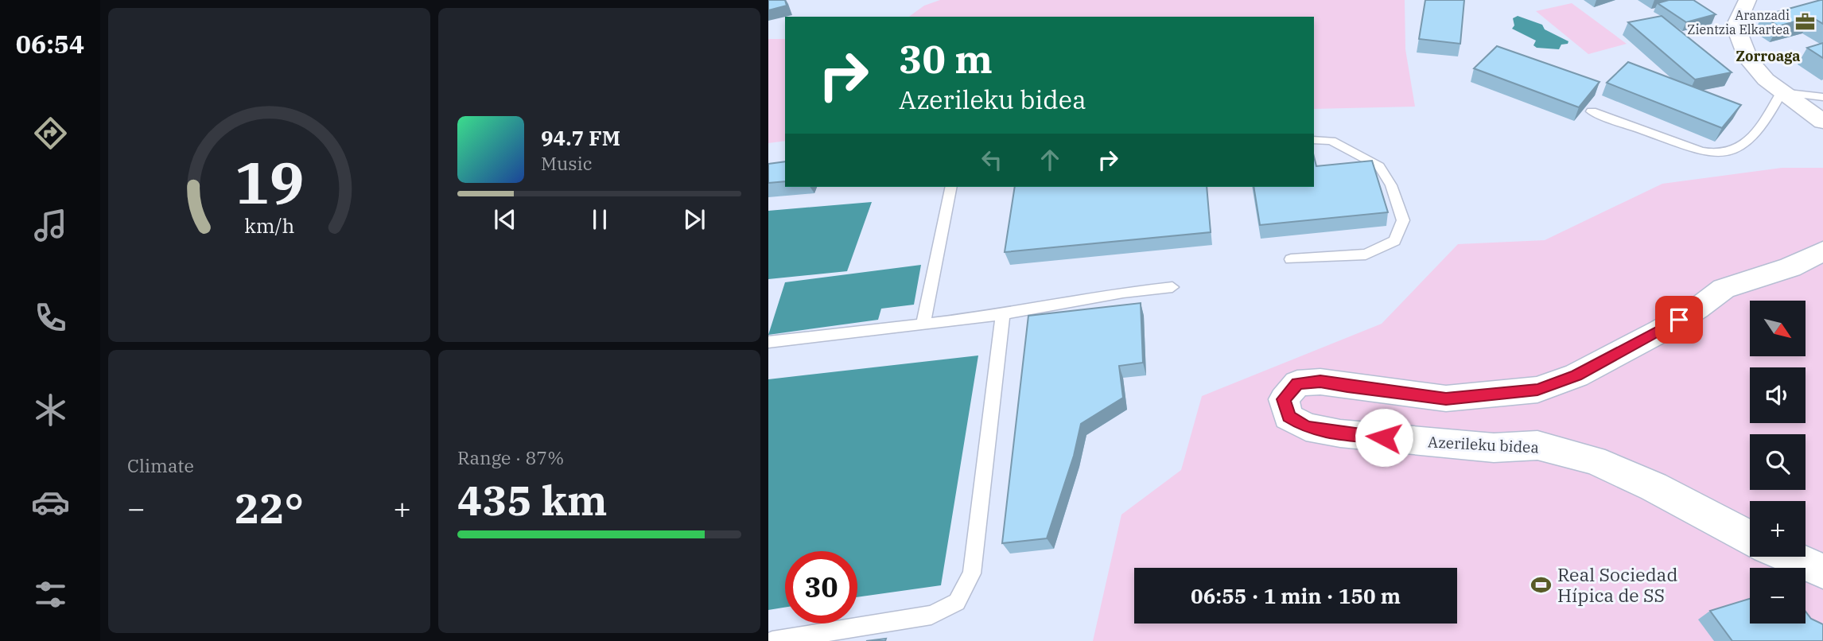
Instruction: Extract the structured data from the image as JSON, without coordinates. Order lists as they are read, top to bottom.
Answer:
{
  "streets": {
    "street": ["Azerileku bidea"]
  },
  "districts": ["Zorroaga"],
  "places": {
    "office": ["Aranzadi Zientzia Elkartea"],
    "sports": ["Real Sociedad Hípica de SS"]
  },
  "north": "bottom right",
  "page": {
    "tabs": "06:54",
    "turn": ["30 m", "Azerileku bidea"],
    "song": ["94.7 FM", "Music"],
    "map_buttons": ["+", "−"],
    "tile": [
      "Climate",
      ["Range · 87%", "435 km"]
    ],
    "heat": ["−", "22°", "+"],
    "limit": "30",
    "trip": "06:55 · 1 min · 150 m",
    "gauge": ["19", "km/h"]
  }
}
